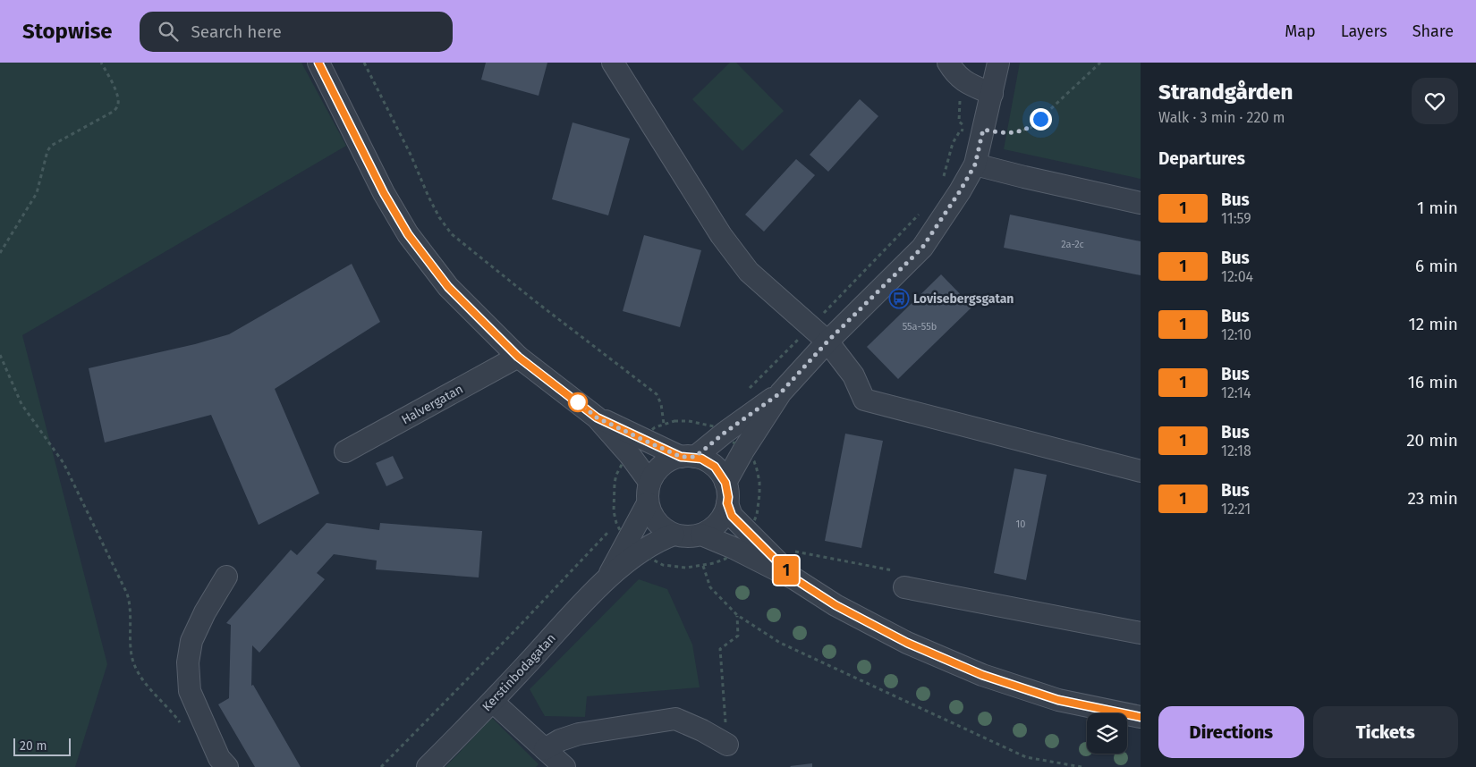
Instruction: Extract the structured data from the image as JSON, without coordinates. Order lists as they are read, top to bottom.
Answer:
{
  "streets": {
    "street": ["Halvergatan", "Kerstinbodagatan"]
  },
  "places": {
    "bus stop": ["Lovisebergsgatan"]
  },
  "lines": ["bus line 1"],
  "house_numbers": ["2a-2c", "55a-55b", "10"],
  "scale_bar": "20 m",
  "page": {
    "header": "Stopwise",
    "search": "Search here",
    "nav": ["Map", "Layers", "Share"],
    "on_map": "1",
    "heading": [
      ["Strandgården", "Walk · 3 min · 220 m"],
      "Departures"
    ],
    "list": [
      {
        "mark": "1",
        "name": "Bus",
        "note": "11:59",
        "value": "1 min"
      },
      {
        "mark": "1",
        "name": "Bus",
        "note": "12:04",
        "value": "6 min"
      },
      {
        "mark": "1",
        "name": "Bus",
        "note": "12:10",
        "value": "12 min"
      },
      {
        "mark": "1",
        "name": "Bus",
        "note": "12:14",
        "value": "16 min"
      },
      {
        "mark": "1",
        "name": "Bus",
        "note": "12:18",
        "value": "20 min"
      },
      {
        "mark": "1",
        "name": "Bus",
        "note": "12:21",
        "value": "23 min"
      }
    ],
    "buttons": ["Directions", "Tickets"],
    "scale": "20 m"
  }
}
